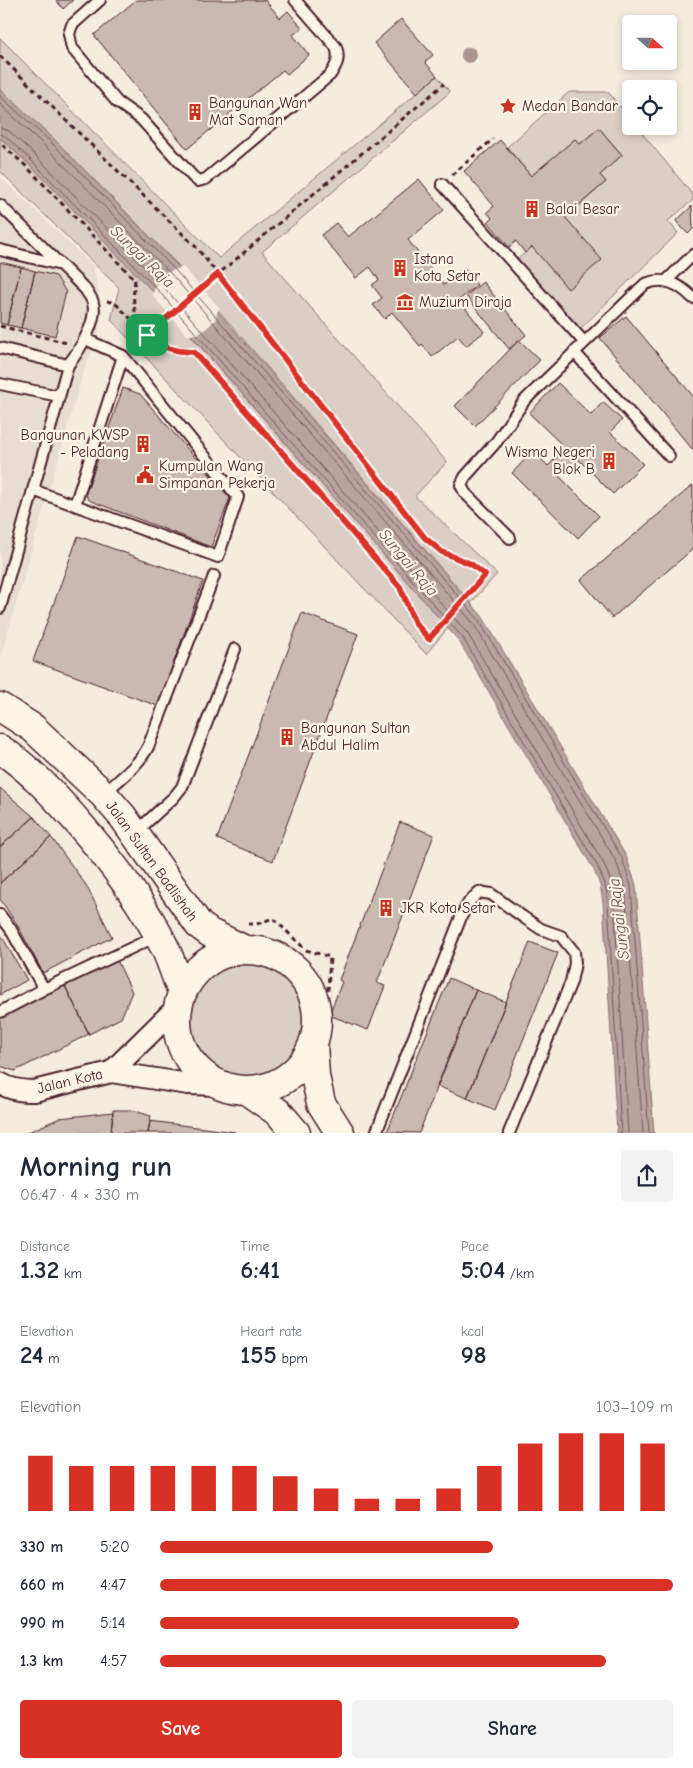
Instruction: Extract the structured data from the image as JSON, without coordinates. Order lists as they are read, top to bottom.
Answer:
{
  "streets": {
    "main road": ["Jalan Sultan Badlishah"],
    "street": ["Jalan Kota"]
  },
  "crossings": [
    ["Jalan Sultan Badlishah", "Jalan Kota"]
  ],
  "water": ["Sungai Raja"],
  "places": {
    "place": ["Medan Bandar"],
    "building": [
      "Bangunan Wan Mat Saman",
      "Balai Besar",
      "Istana Kota Setar",
      "Bangunan KWSP - Peladang",
      "Wisma Negeri Blok B",
      "Bangunan Sultan Abdul Halim",
      "JKR Kota Setar"
    ],
    "museum": ["Muzium Diraja"],
    "public building": ["Kumpulan Wang Simpanan Pekerja"]
  },
  "north": "right",
  "page": {
    "heading": ["Morning run", "06:47 · 4 × 330 m"],
    "stats": [
      ["Distance", "1.32 km"],
      ["Time", "6:41"],
      ["Pace", "5:04 /km"],
      ["Elevation", "24 m"],
      ["Heart rate", "155 bpm"],
      ["kcal", "98"]
    ],
    "chart": ["Elevation", "103–109 m"],
    "list": [
      {
        "name": "330 m",
        "note": "5:20"
      },
      {
        "name": "660 m",
        "note": "4:47"
      },
      {
        "name": "990 m",
        "note": "5:14"
      },
      {
        "name": "1.3 km",
        "note": "4:57"
      }
    ],
    "buttons": ["Save", "Share"]
  }
}
